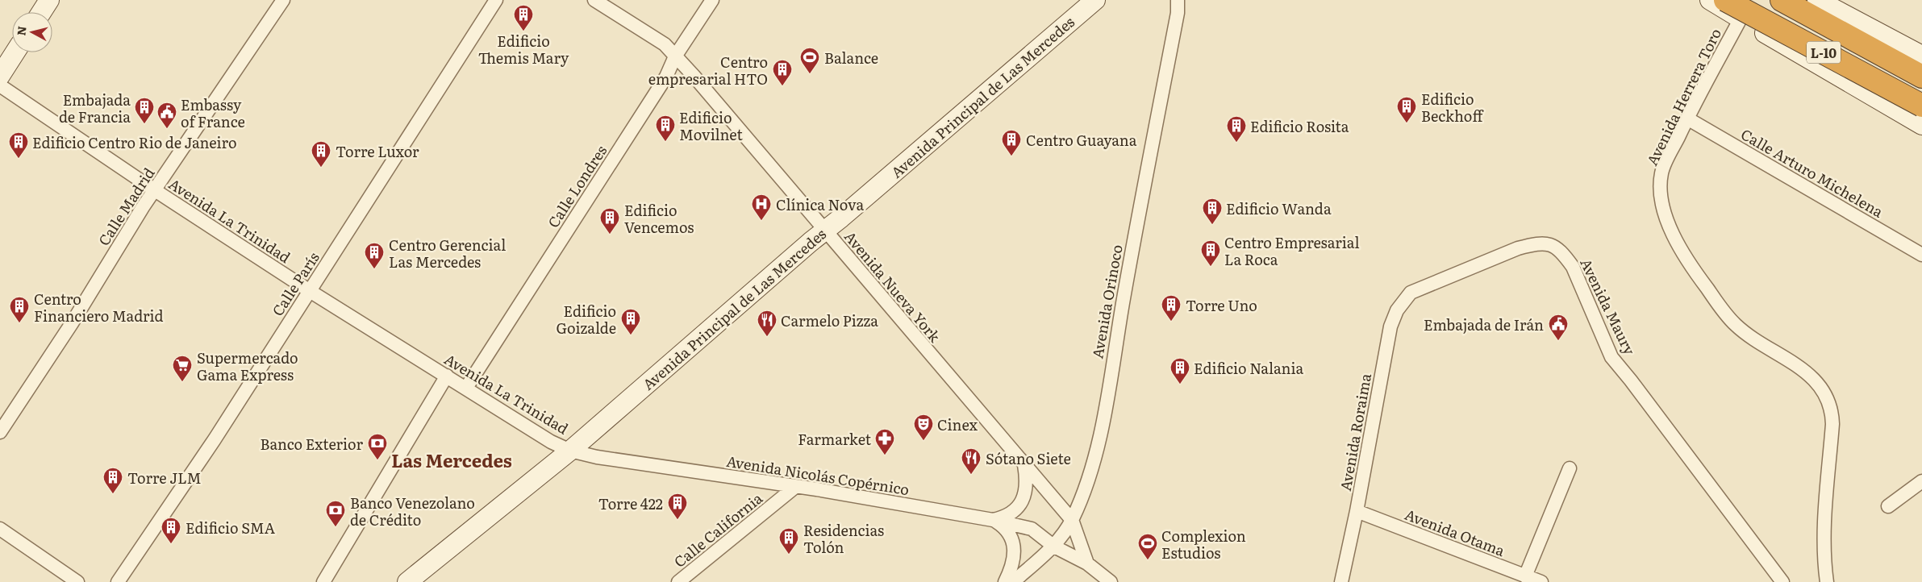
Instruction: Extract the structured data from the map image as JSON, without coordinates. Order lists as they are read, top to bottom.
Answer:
{
  "streets": {
    "highway": ["L-10"],
    "street": [
      "Avenida Principal de Las Mercedes",
      "Avenida Herrera Toro",
      "Calle Arturo Michelena",
      "Calle Londres",
      "Calle Madrid",
      "Avenida La Trinidad",
      "Calle París",
      "Avenida Nueva York",
      "Avenida Orinoco",
      "Avenida Maury",
      "Avenida Roraima",
      "Avenida Nicolás Copérnico",
      "Calle California",
      "Avenida Otama"
    ]
  },
  "crossings": [
    ["L-10", "Avenida Herrera Toro"],
    ["Avenida Principal de Las Mercedes", "Avenida La Trinidad"],
    ["Avenida Principal de Las Mercedes", "Avenida Nueva York"],
    ["Avenida Principal de Las Mercedes", "Avenida Nicolás Copérnico"],
    ["Avenida Herrera Toro", "Calle Arturo Michelena"],
    ["Calle Londres", "Avenida La Trinidad"],
    ["Calle Londres", "Avenida Nueva York"],
    ["Calle Madrid", "Avenida La Trinidad"],
    ["Avenida La Trinidad", "Calle París"],
    ["Avenida La Trinidad", "Avenida Nicolás Copérnico"],
    ["Avenida Nueva York", "Avenida Orinoco"],
    ["Avenida Orinoco", "Avenida Nicolás Copérnico"],
    ["Avenida Maury", "Avenida Roraima"],
    ["Avenida Roraima", "Avenida Otama"],
    ["Avenida Nicolás Copérnico", "Calle California"]
  ],
  "districts": ["Las Mercedes"],
  "places": {
    "building": [
      "Edificio Themis Mary",
      "Centro empresarial HTO",
      "Edificio Beckhoff",
      "Embajada de Francia",
      "Edificio Movilnet",
      "Edificio Rosita",
      "Centro Guayana",
      "Edificio Centro Rio de Janeiro",
      "Torre Luxor",
      "Edificio Wanda",
      "Edificio Vencemos",
      "Centro Empresarial La Roca",
      "Centro Gerencial Las Mercedes",
      "Torre Uno",
      "Centro Financiero Madrid",
      "Edificio Goizalde",
      "Edificio Nalania",
      "Torre JLM",
      "Torre 422",
      "Edificio SMA",
      "Residencias Tolón"
    ],
    "sports": ["Balance", "Complexion Estudios"],
    "public building": ["Embassy of France", "Embajada de Irán"],
    "hospital": ["Clínica Nova"],
    "restaurant": ["Carmelo Pizza", "Sótano Siete"],
    "supermarket": ["Supermercado Gama Express"],
    "theatre": ["Cinex"],
    "pharmacy": ["Farmarket"],
    "bank": ["Banco Exterior", "Banco Venezolano de Crédito"]
  },
  "north": "left"
}
